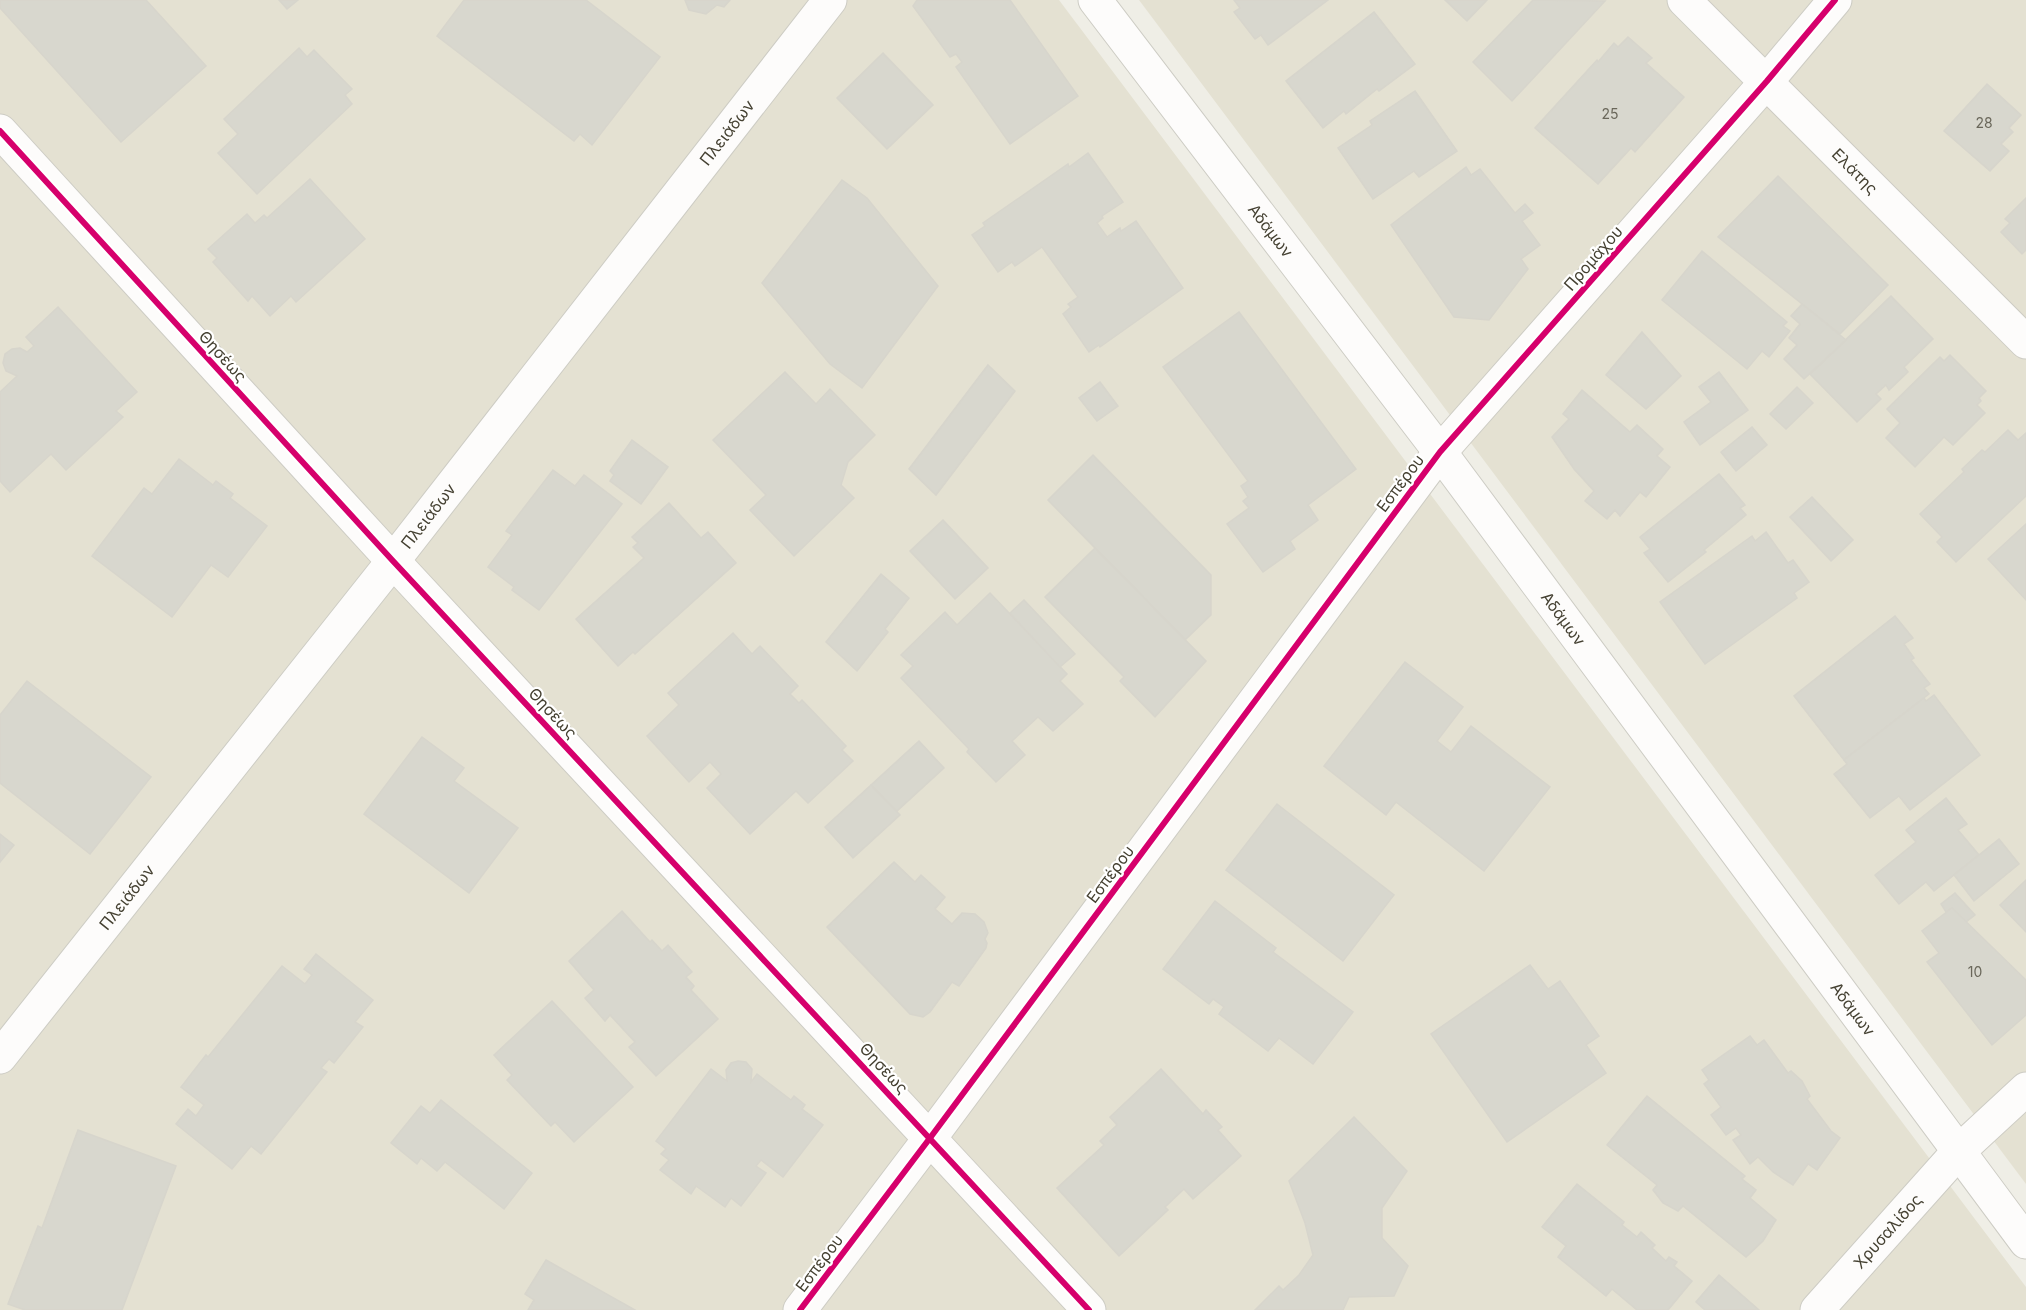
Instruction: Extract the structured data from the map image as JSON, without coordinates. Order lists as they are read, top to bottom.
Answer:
{
  "streets": {
    "street": [
      "Πλειάδων",
      "Ελάτης",
      "Αδάμων",
      "Προμάχου",
      "Θησέως",
      "Εσπέρου",
      "Χρυσαλίδος"
    ]
  },
  "crossings": [
    ["Πλειάδων", "Θησέως"],
    ["Ελάτης", "Προμάχου"],
    ["Αδάμων", "Προμάχου"],
    ["Αδάμων", "Εσπέρου"],
    ["Αδάμων", "Χρυσαλίδος"],
    ["Προμάχου", "Εσπέρου"],
    ["Θησέως", "Εσπέρου"]
  ],
  "house_numbers": ["25", "28", "10"]
}
